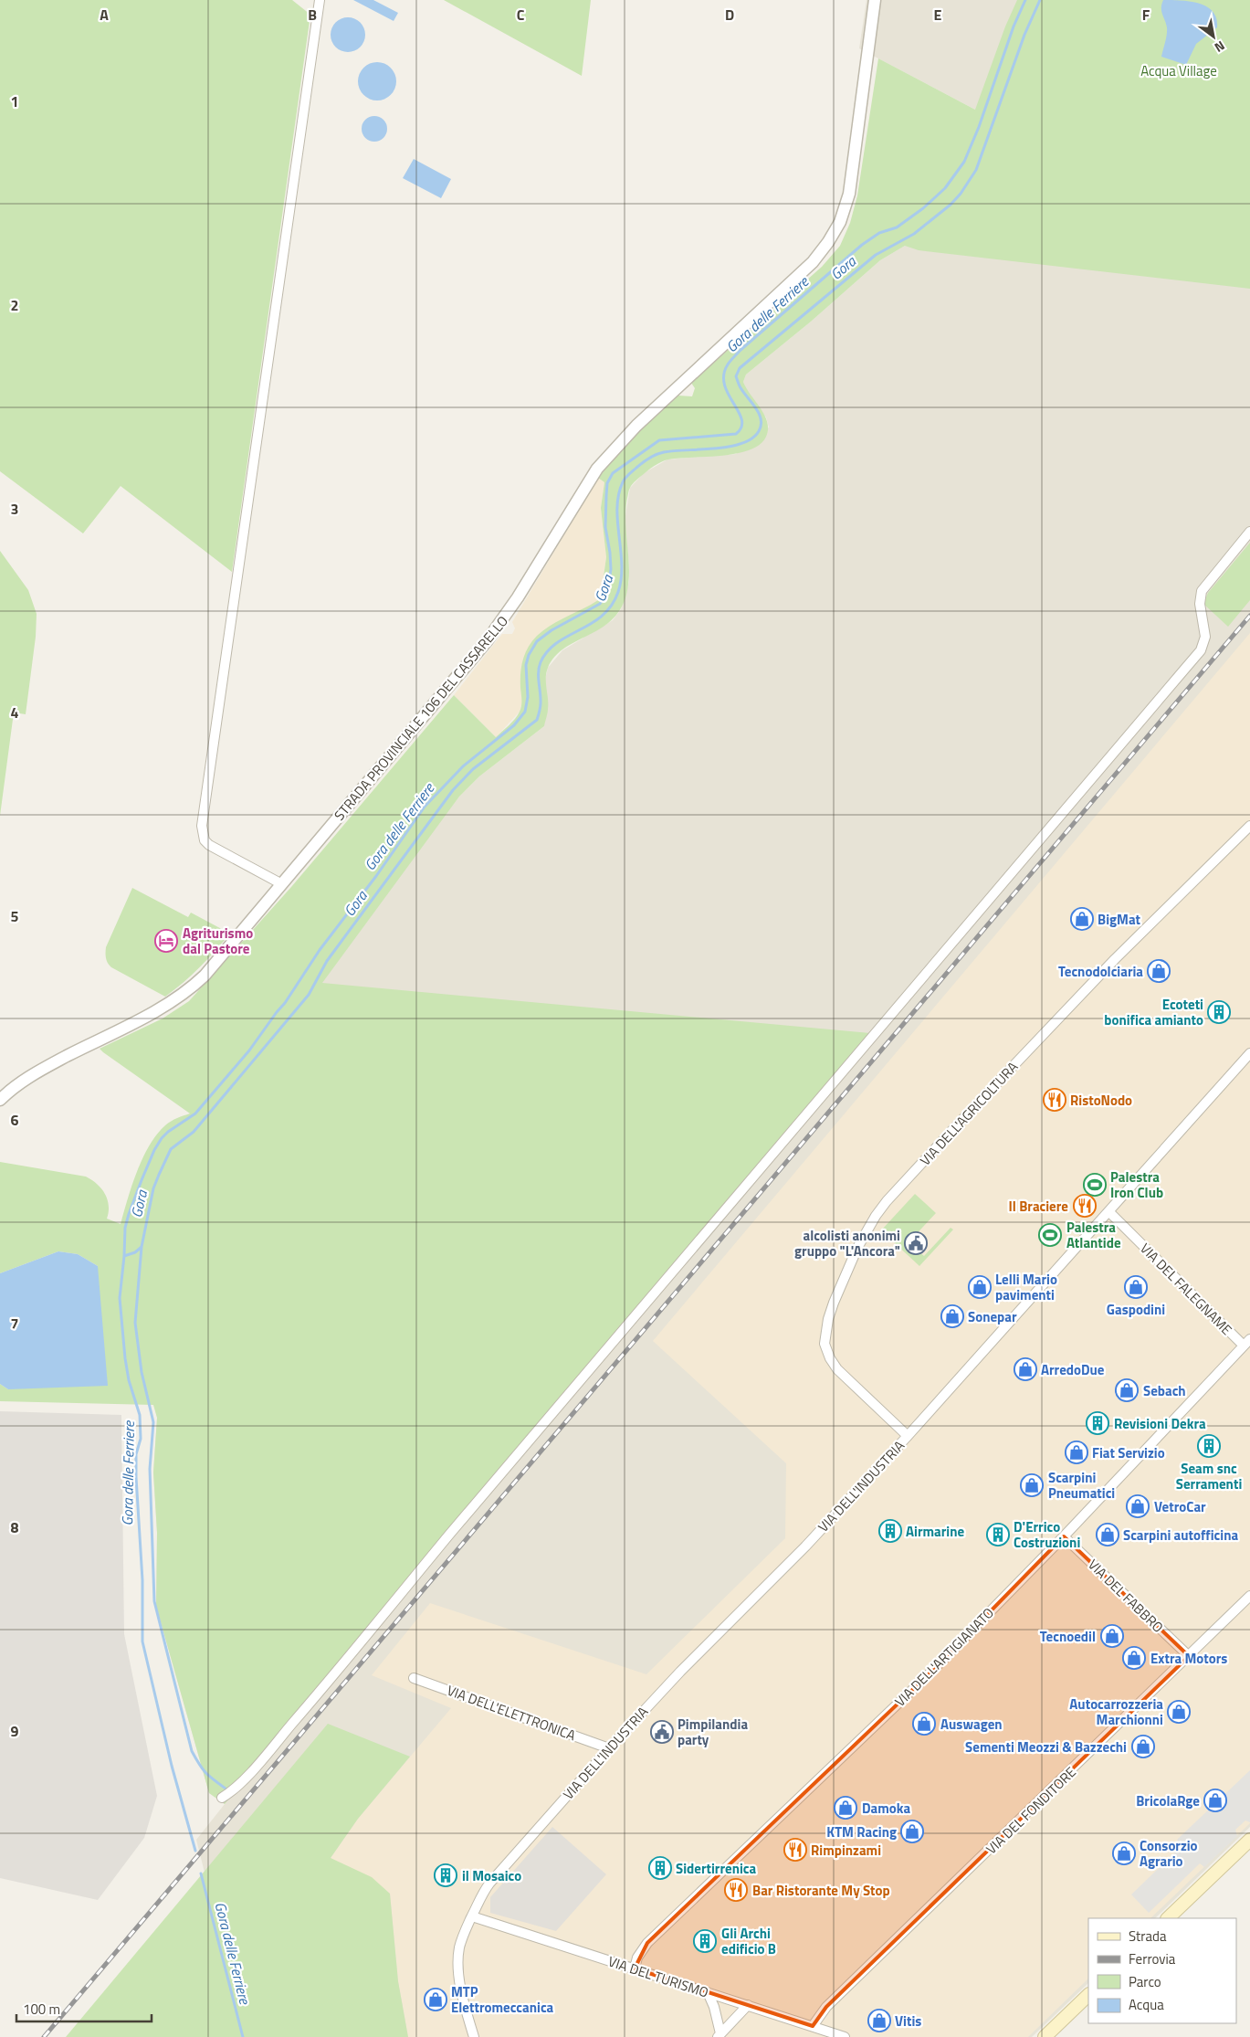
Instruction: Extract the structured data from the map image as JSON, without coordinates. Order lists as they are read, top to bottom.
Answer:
{
  "streets": {
    "street": [
      "STRADA PROVINCIALE 106 DEL CASSARELLO",
      "VIA DELL'AGRICOLTURA",
      "VIA DEL FALEGNAME",
      "VIA DELL'INDUSTRIA",
      "VIA DEL FABBRO",
      "VIA DELL'ARTIGIANATO",
      "VIA DELL'ELETTRONICA",
      "VIA DEL FONDITORE",
      "VIA DEL TURISMO"
    ]
  },
  "crossings": [
    ["VIA DELL'AGRICOLTURA", "VIA DELL'INDUSTRIA"],
    ["VIA DEL FALEGNAME", "VIA DELL'INDUSTRIA"],
    ["VIA DEL FALEGNAME", "VIA DELL'ARTIGIANATO"],
    ["VIA DELL'INDUSTRIA", "VIA DELL'ELETTRONICA"],
    ["VIA DELL'INDUSTRIA", "VIA DEL TURISMO"],
    ["VIA DEL FABBRO", "VIA DELL'ARTIGIANATO"],
    ["VIA DEL FABBRO", "VIA DEL FONDITORE"],
    ["VIA DELL'ARTIGIANATO", "VIA DEL TURISMO"],
    ["VIA DEL FONDITORE", "VIA DEL TURISMO"]
  ],
  "water": ["Gora", "Gora delle Ferriere"],
  "parks": ["Acqua Village"],
  "places": {
    "shop": [
      "BigMat",
      "Tecnodolciaria",
      "Lelli Mario pavimenti",
      "Gaspodini",
      "Sonepar",
      "ArredoDue",
      "Sebach",
      "Fiat Servizio",
      "Scarpini Pneumatici",
      "VetroCar",
      "Scarpini autofficina",
      "Tecnoedil",
      "Extra Motors",
      "Autocarrozzeria Marchionni",
      "Auswagen",
      "Sementi Meozzi & Bazzechi",
      "BricolaRge",
      "Damoka",
      "KTM Racing",
      "Consorzio Agrario",
      "MTP Elettromeccanica",
      "Vitis"
    ],
    "hotel": ["Agriturismo dal Pastore"],
    "building": [
      "Ecoteti bonifica amianto",
      "Revisioni Dekra",
      "Seam snc Serramenti",
      "Airmarine",
      "D'Errico Costruzioni",
      "Sidertirrenica",
      "il Mosaico",
      "Gli Archi edificio B"
    ],
    "restaurant": [
      "RistoNodo",
      "Il Braciere",
      "Rimpinzami",
      "Bar Ristorante My Stop"
    ],
    "sports": ["Palestra Iron Club", "Palestra Atlantide"],
    "public building": ["alcolisti anonimi gruppo \"L'Ancora\"", "Pimpilandia party"]
  },
  "legend": [
    "Strada",
    "Ferrovia",
    "Parco",
    "Acqua"
  ],
  "scale_bar": "100 m",
  "north": "bottom right",
  "grid": {
    "columns": [
      "A",
      "B",
      "C",
      "D",
      "E",
      "F"
    ],
    "rows": [
      "1",
      "2",
      "3",
      "4",
      "5",
      "6",
      "7",
      "8",
      "9"
    ]
  }
}
